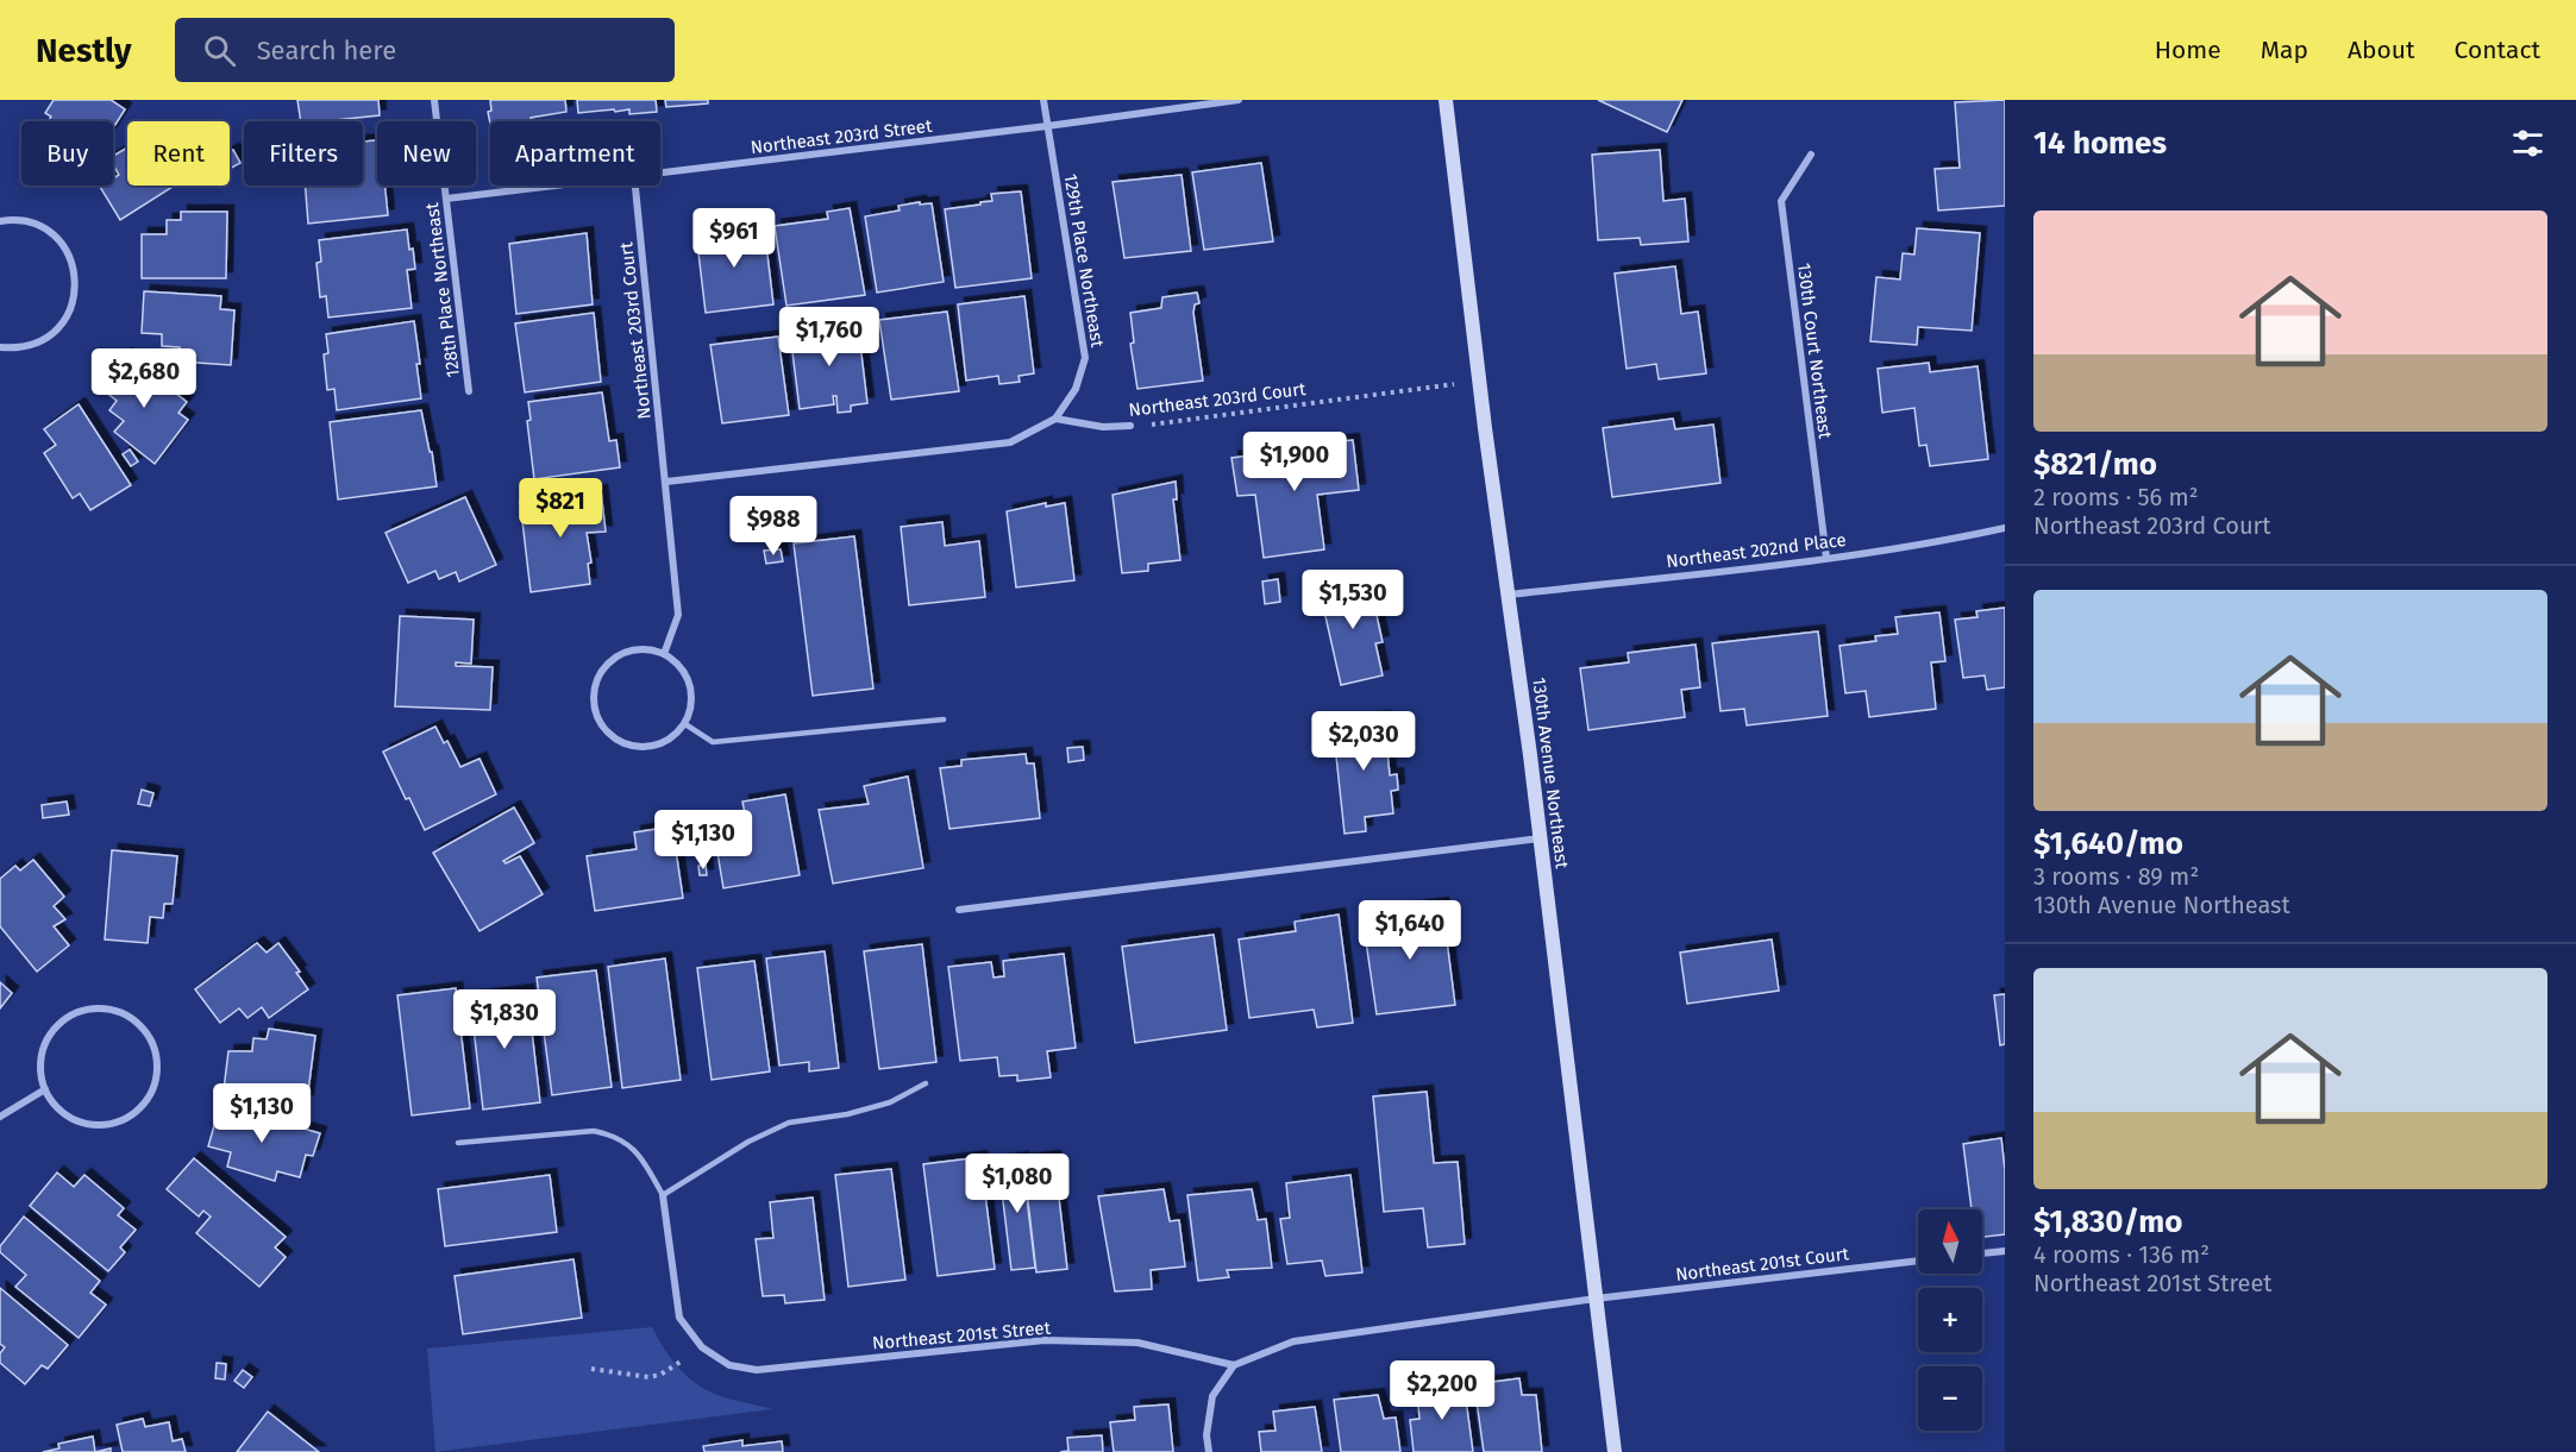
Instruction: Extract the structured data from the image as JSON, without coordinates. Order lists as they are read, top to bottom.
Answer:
{
  "streets": {
    "street": [
      "Northeast 203rd Street",
      "129th Place Northeast",
      "128th Place Northeast",
      "Northeast 203rd Court",
      "130th Court Northeast",
      "Northeast 202nd Place",
      "130th Avenue Northeast",
      "Northeast 201st Court",
      "Northeast 201st Street"
    ]
  },
  "crossings": [
    ["Northeast 203rd Street", "129th Place Northeast"],
    ["Northeast 203rd Street", "128th Place Northeast"],
    ["129th Place Northeast", "Northeast 203rd Court"],
    ["Northeast 203rd Court", "130th Avenue Northeast"],
    ["130th Court Northeast", "Northeast 202nd Place"],
    ["Northeast 202nd Place", "130th Avenue Northeast"],
    ["130th Avenue Northeast", "Northeast 201st Court"]
  ],
  "north": "top",
  "page": {
    "header": "Nestly",
    "search": "Search here",
    "nav": [
      "Home",
      "Map",
      "About",
      "Contact"
    ],
    "heading": "14 homes",
    "chip": [
      "Buy",
      "Rent",
      "Filters",
      "New",
      "Apartment"
    ],
    "list": [
      {
        "name": "$821/mo",
        "note": "2 rooms · 56 m² · Northeast 203rd Court"
      },
      {
        "name": "$1,640/mo",
        "note": "3 rooms · 89 m² · 130th Avenue Northeast"
      },
      {
        "name": "$1,830/mo",
        "note": "4 rooms · 136 m² · Northeast 201st Street"
      }
    ],
    "price": [
      "$961",
      "$1,760",
      "$2,680",
      "$1,900",
      "$821",
      "$988",
      "$1,530",
      "$2,030",
      "$1,130",
      "$1,640",
      "$1,830",
      "$1,130",
      "$1,080",
      "$2,200"
    ],
    "map_buttons": ["+", "−"]
  }
}
